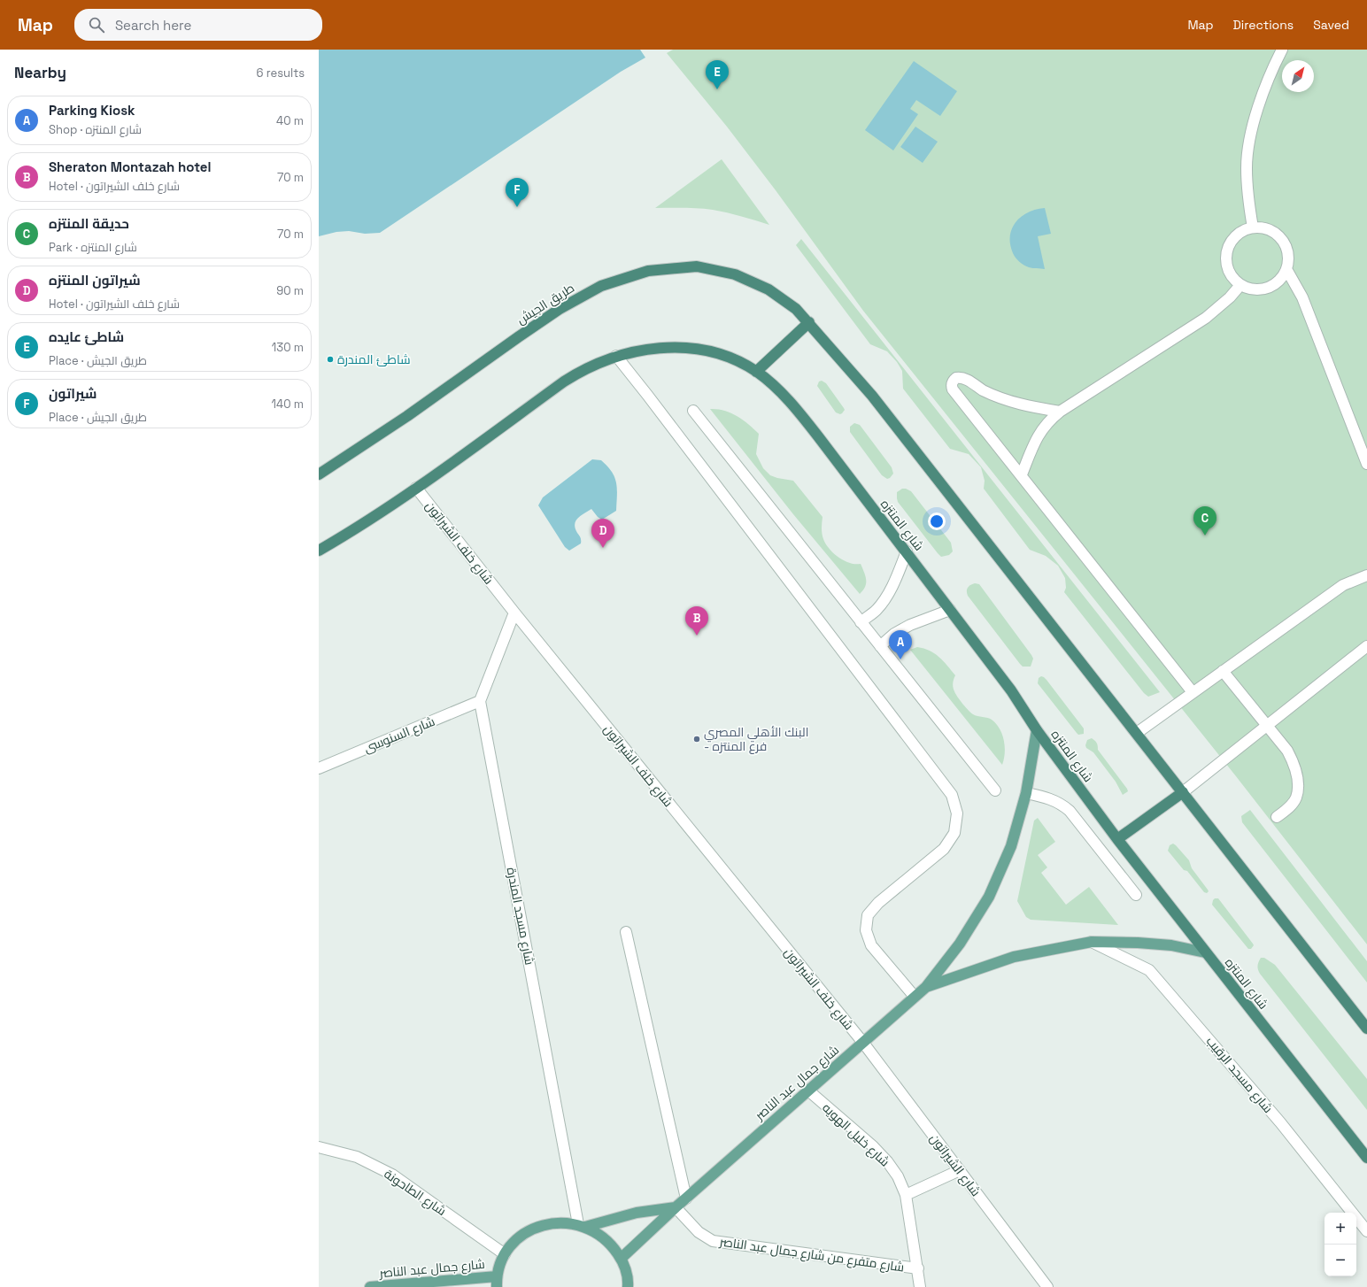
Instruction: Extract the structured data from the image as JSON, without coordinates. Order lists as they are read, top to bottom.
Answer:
{
  "streets": {
    "highway": ["طريق الجيش", "شارع المنتزه"],
    "main road": ["شارع جمال عبد الناصر"],
    "street": [
      "شارع خلف الشيراتون",
      "شارع السنوسى",
      "شارع مسجد المندرة",
      "شارع مسجد الرقيب",
      "شارع خليل الهويه",
      "شارع الشيراتون",
      "شارع الطاحونة",
      "شارع متفرع من شارع جمال عبد الناصر"
    ]
  },
  "crossings": [
    ["شارع المنتزه", "شارع جمال عبد الناصر"],
    ["شارع خلف الشيراتون", "شارع جمال عبد الناصر"],
    ["شارع خلف الشيراتون", "شارع الشيراتون"],
    ["شارع السنوسى", "شارع مسجد المندرة"],
    ["شارع مسجد الرقيب", "شارع جمال عبد الناصر"],
    ["شارع جمال عبد الناصر", "شارع خليل الهويه"],
    ["شارع جمال عبد الناصر", "شارع الشيراتون"],
    ["شارع جمال عبد الناصر", "شارع متفرع من شارع جمال عبد الناصر"],
    ["شارع خليل الهويه", "شارع متفرع من شارع جمال عبد الناصر"]
  ],
  "places": ["شاطئ المندرة", "البنك الأهلي المصري - فرع المنتزه"],
  "north": "top right",
  "page": {
    "header": "Map",
    "search": "Search here",
    "nav": ["Map", "Directions", "Saved"],
    "heading": ["Nearby", "6 results"],
    "pins": [
      "E",
      "F",
      "C",
      "D",
      "B",
      "A"
    ],
    "list": [
      {
        "mark": "A",
        "name": "Parking Kiosk",
        "note": "Shop · شارع المنتزه",
        "value": "40 m"
      },
      {
        "mark": "B",
        "name": "Sheraton Montazah hotel",
        "note": "Hotel · شارع خلف الشيراتون",
        "value": "70 m"
      },
      {
        "mark": "C",
        "name": "حديقة المنتزه",
        "note": "Park · شارع المنتزه",
        "value": "70 m"
      },
      {
        "mark": "D",
        "name": "شيراتون المنتزه",
        "note": "Hotel · شارع خلف الشيراتون",
        "value": "90 m"
      },
      {
        "mark": "E",
        "name": "شاطئ عايده",
        "note": "Place · طريق الجيش",
        "value": "130 m"
      },
      {
        "mark": "F",
        "name": "شيراتون",
        "note": "Place · طريق الجيش",
        "value": "140 m"
      }
    ],
    "map_buttons": ["+", "−"]
  }
}
